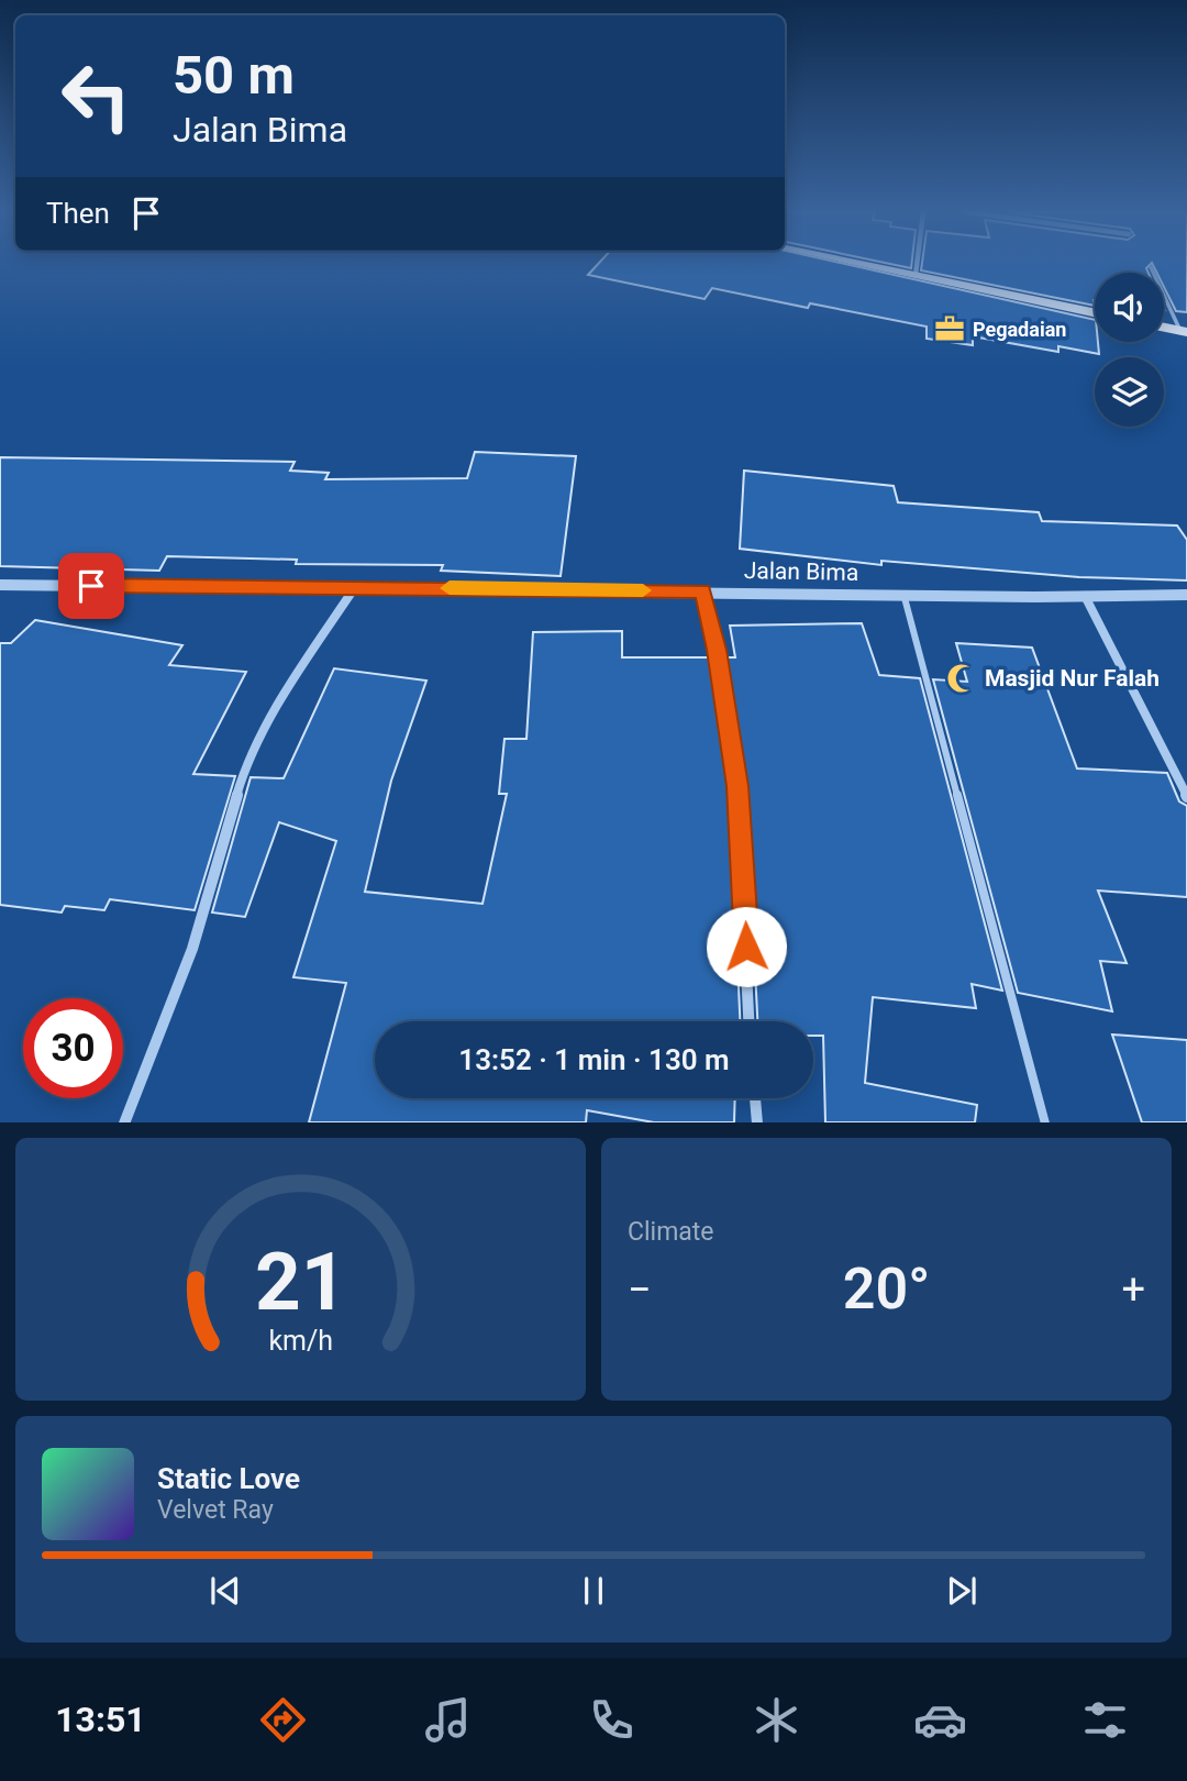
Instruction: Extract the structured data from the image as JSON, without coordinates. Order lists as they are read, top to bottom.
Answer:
{
  "streets": {
    "street": ["Jalan Bima"]
  },
  "places": {
    "office": ["Pegadaian"],
    "mosque": ["Masjid Nur Falah"]
  },
  "page": {
    "turn": ["50 m", "Jalan Bima"],
    "then": "Then",
    "limit": "30",
    "trip": "13:52 · 1 min · 130 m",
    "tile": "Climate",
    "heat": ["−", "20°", "+"],
    "song": ["Static Love", "Velvet Ray"],
    "tabs": "13:51",
    "gauge": ["21", "km/h"]
  }
}
